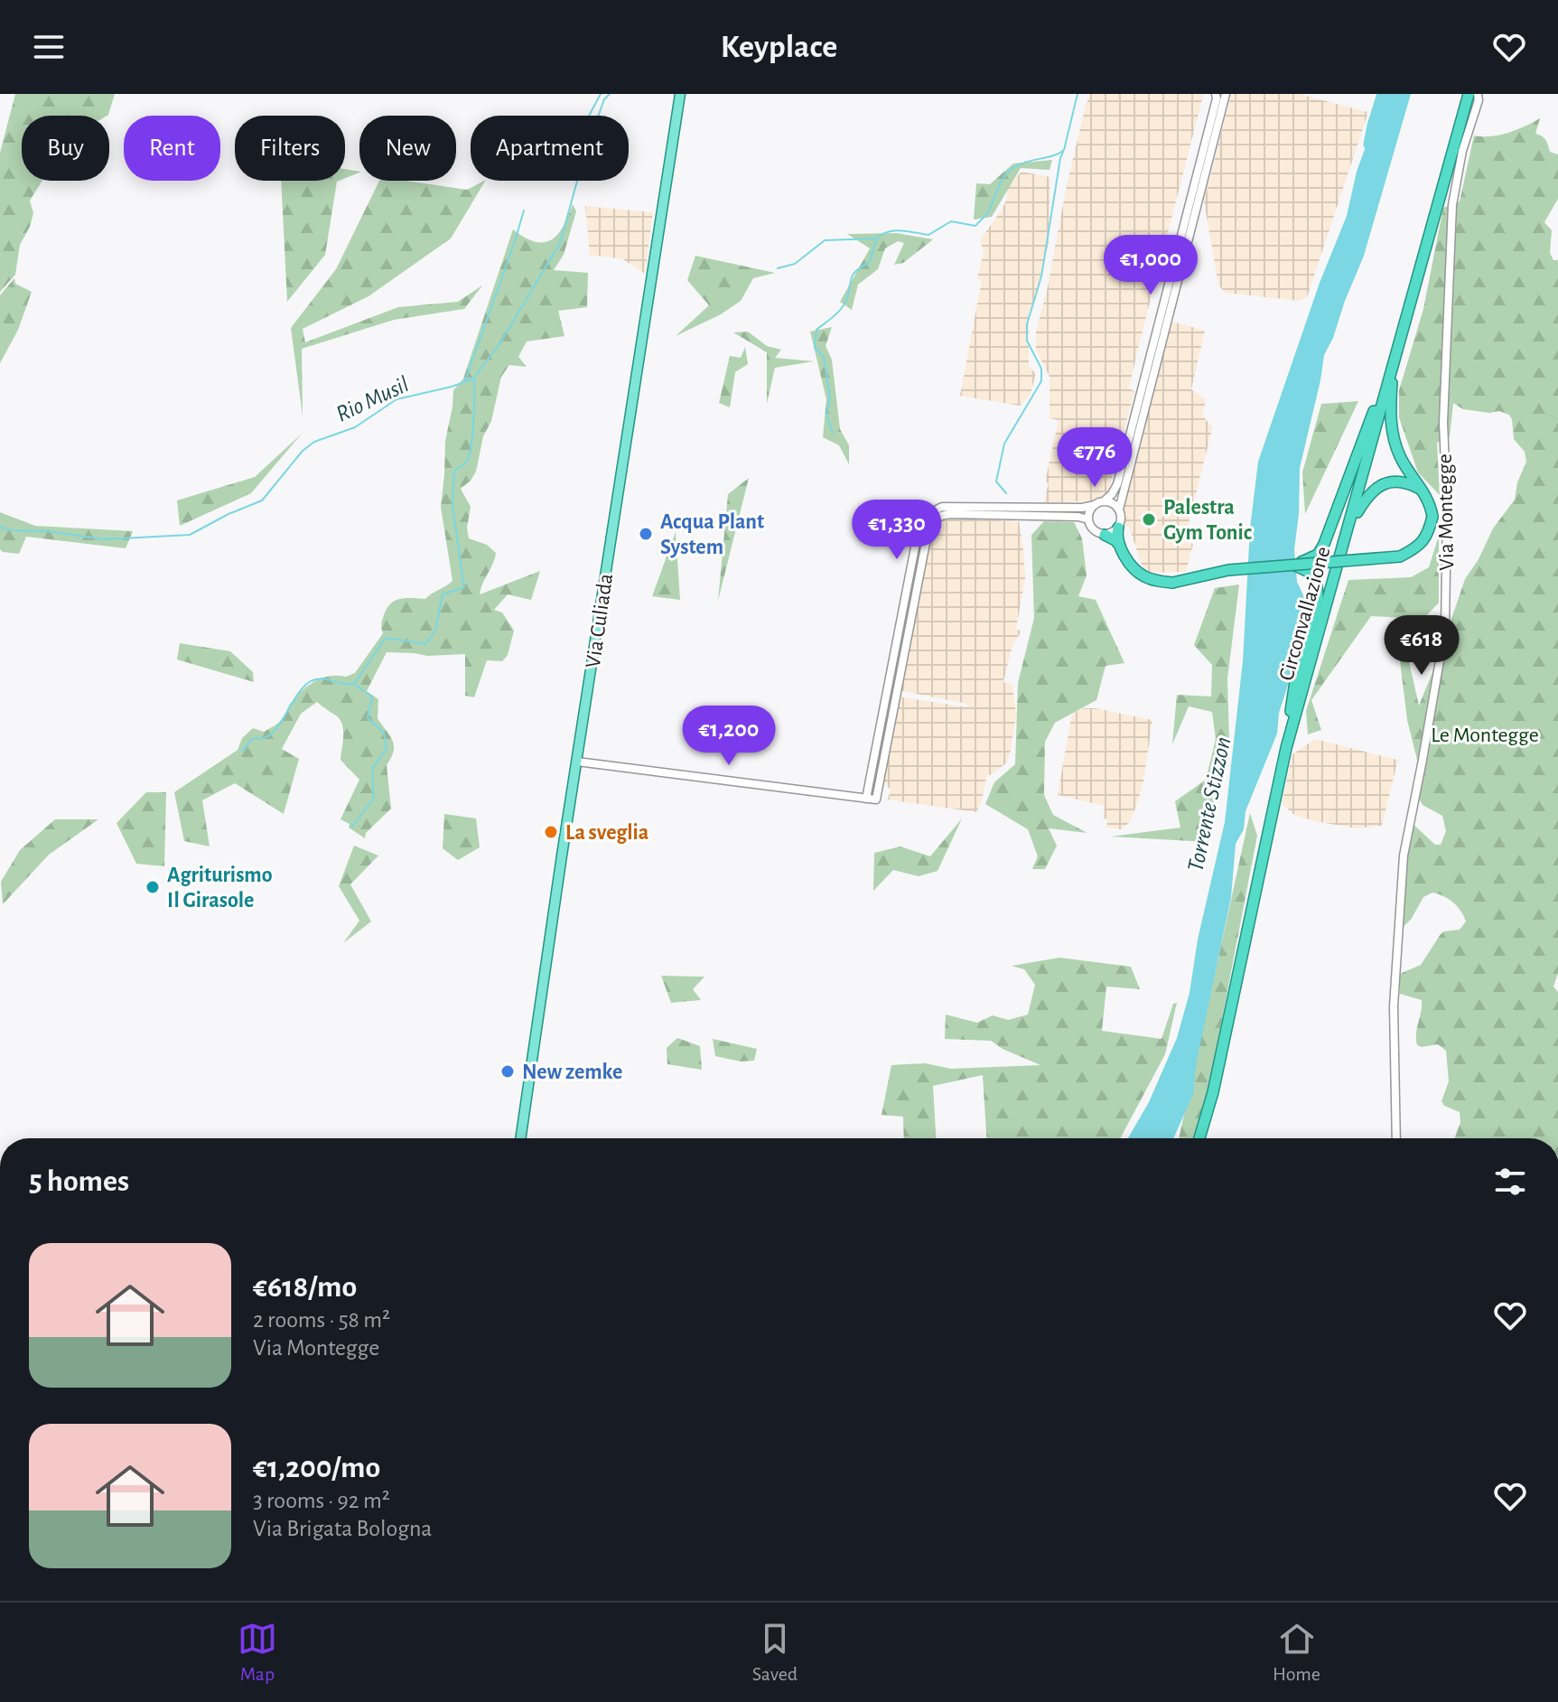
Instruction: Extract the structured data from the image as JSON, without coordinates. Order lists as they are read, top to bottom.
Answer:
{
  "streets": {
    "highway": ["Circonvallazione"],
    "main road": ["Via Culiada"],
    "street": ["Via Montegge"]
  },
  "water": ["Rio Musil", "Torrente Stizzon"],
  "parks": ["Le Montegge"],
  "places": [
    "Palestra Gym Tonic",
    "Acqua Plant System",
    "La sveglia",
    "Agriturismo Il Girasole",
    "New zemke"
  ],
  "page": {
    "header": "Keyplace",
    "chip": [
      "Buy",
      "Rent",
      "Filters",
      "New",
      "Apartment"
    ],
    "price": [
      "€1,000",
      "€776",
      "€1,330",
      "€618",
      "€1,200"
    ],
    "heading": "5 homes",
    "list": [
      {
        "name": "€618/mo",
        "note": "2 rooms · 58 m² · Via Montegge"
      },
      {
        "name": "€1,200/mo",
        "note": "3 rooms · 92 m² · Via Brigata Bologna"
      }
    ],
    "tabs": ["Map", "Saved", "Home"]
  }
}
